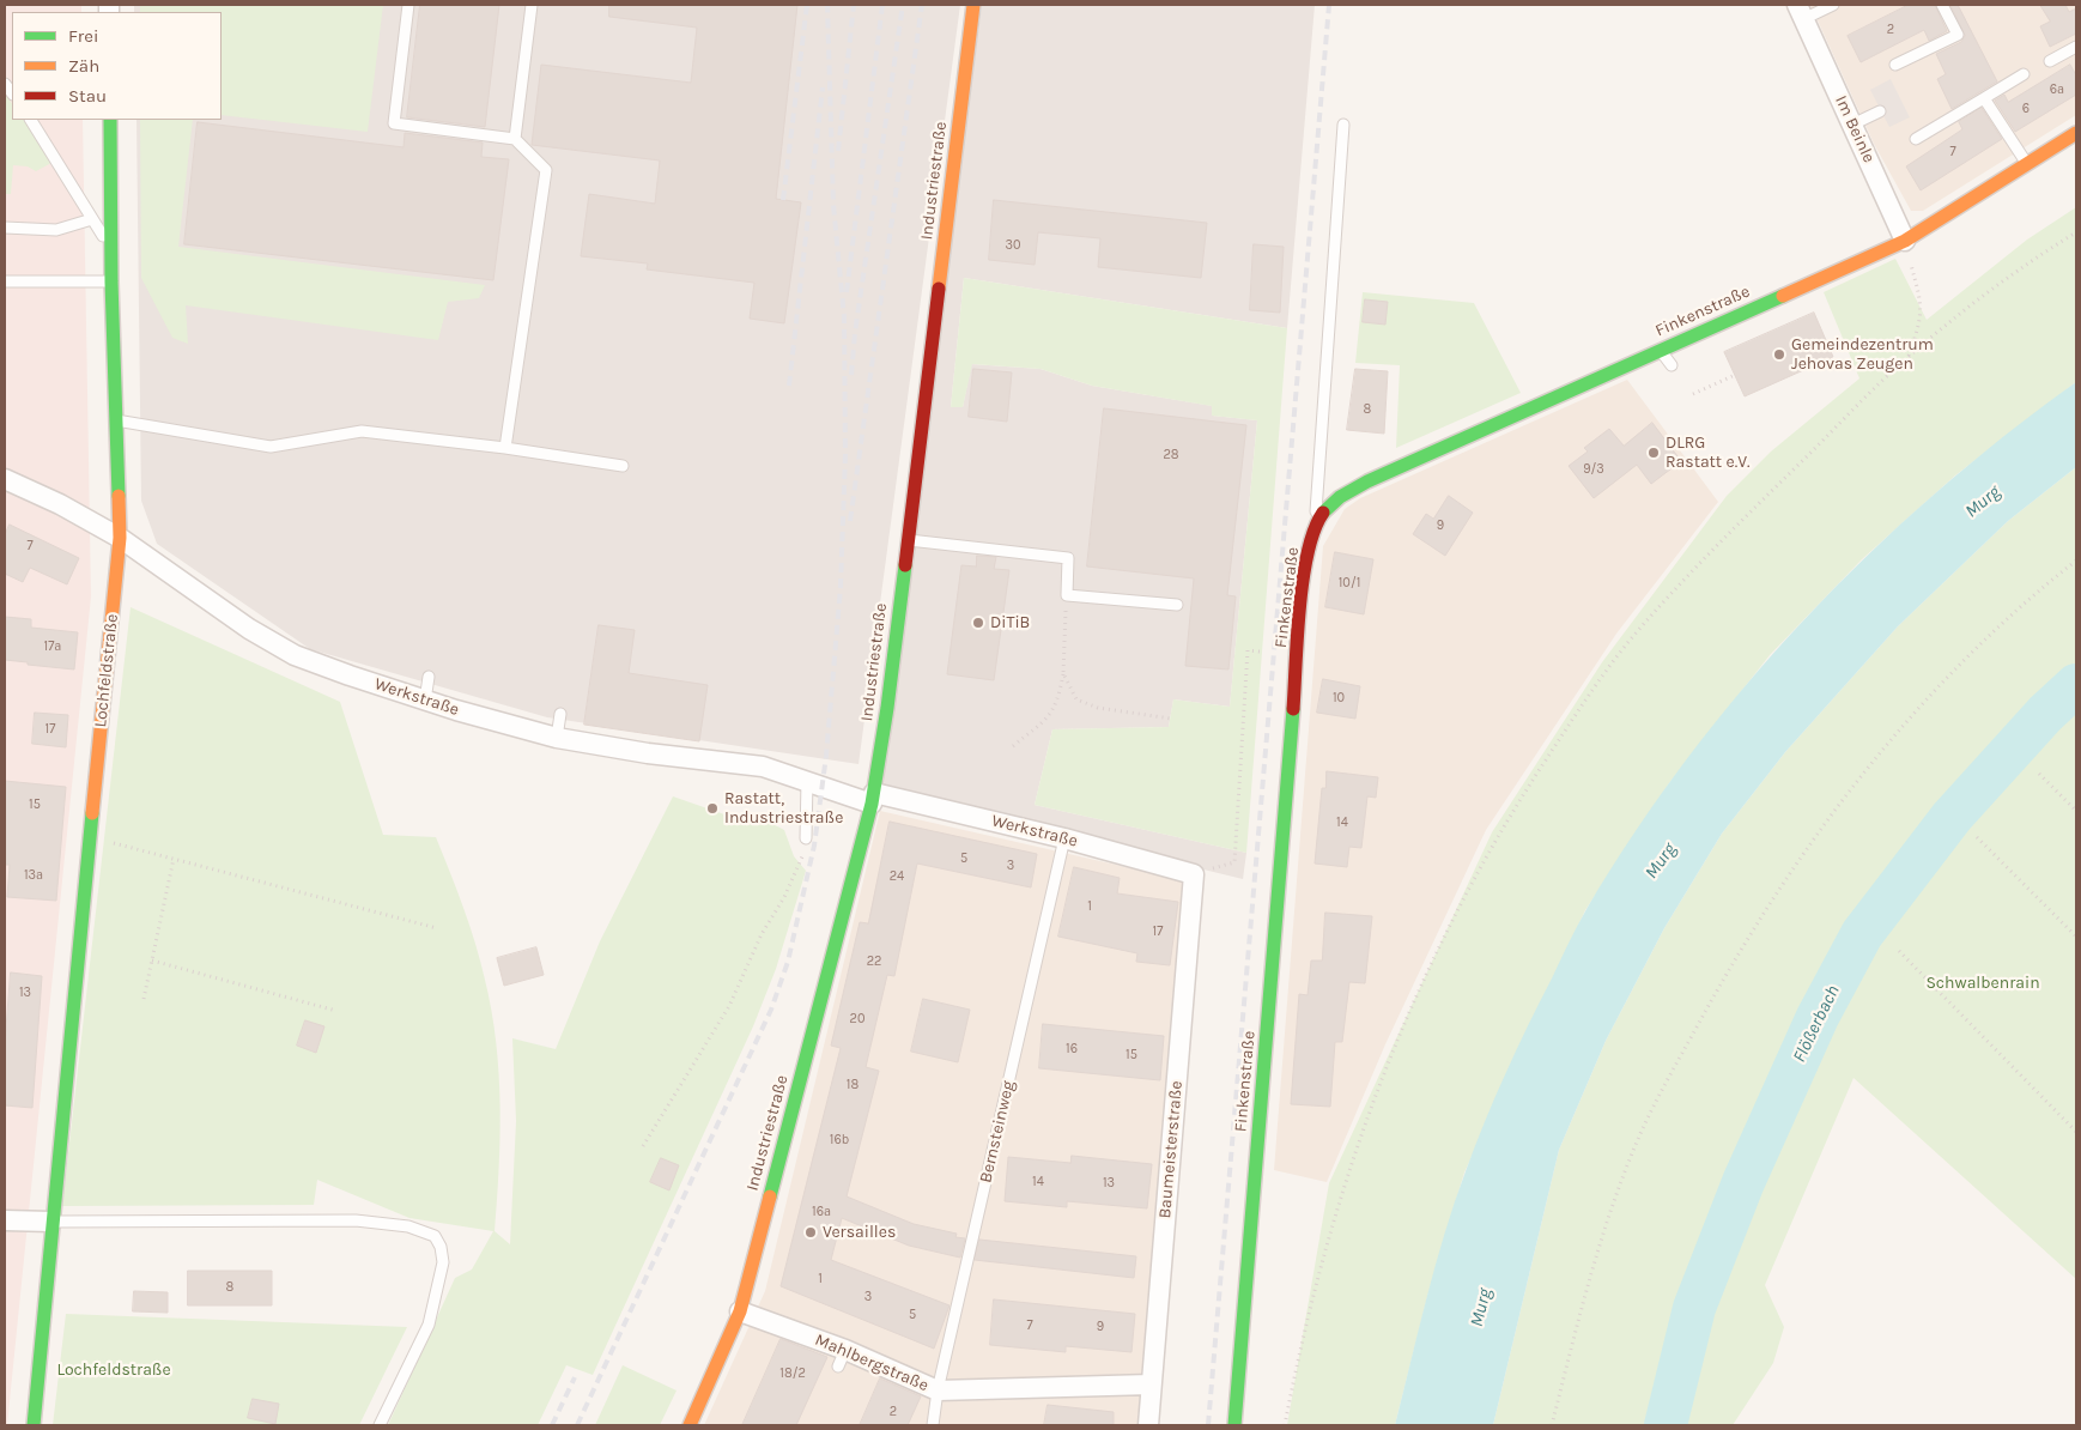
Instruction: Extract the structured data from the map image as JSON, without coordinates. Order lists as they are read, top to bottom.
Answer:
{
  "streets": {
    "street": [
      "Im Beinle",
      "Industriestraße",
      "Finkenstraße",
      "Lochfeldstraße",
      "Werkstraße",
      "Baumeisterstraße",
      "Mahlbergstraße"
    ],
    "lane": ["Bernsteinweg"]
  },
  "crossings": [
    ["Im Beinle", "Finkenstraße"],
    ["Industriestraße", "Werkstraße"],
    ["Industriestraße", "Mahlbergstraße"],
    ["Lochfeldstraße", "Werkstraße"],
    ["Werkstraße", "Bernsteinweg"],
    ["Werkstraße", "Baumeisterstraße"],
    ["Bernsteinweg", "Mahlbergstraße"],
    ["Baumeisterstraße", "Mahlbergstraße"]
  ],
  "water": ["Murg", "Flößerbach"],
  "parks": ["Schwalbenrain", "Lochfeldstraße"],
  "places": [
    "Gemeindezentrum Jehovas Zeugen",
    "DLRG Rastatt e.V.",
    "DiTiB",
    "Rastatt, Industriestraße",
    "Versailles"
  ],
  "house_numbers": [
    "2",
    "6a",
    "6",
    "7",
    "30",
    "8",
    "28",
    "9/3",
    "9",
    "7",
    "10/1",
    "17a",
    "10",
    "17",
    "15",
    "14",
    "5",
    "3",
    "13a",
    "24",
    "1",
    "17",
    "22",
    "13",
    "20",
    "16",
    "15",
    "18",
    "16b",
    "14",
    "13",
    "16a",
    "1",
    "8",
    "3",
    "5",
    "7",
    "9",
    "18/2",
    "2"
  ],
  "legend": ["Frei", "Zäh", "Stau"]
}
